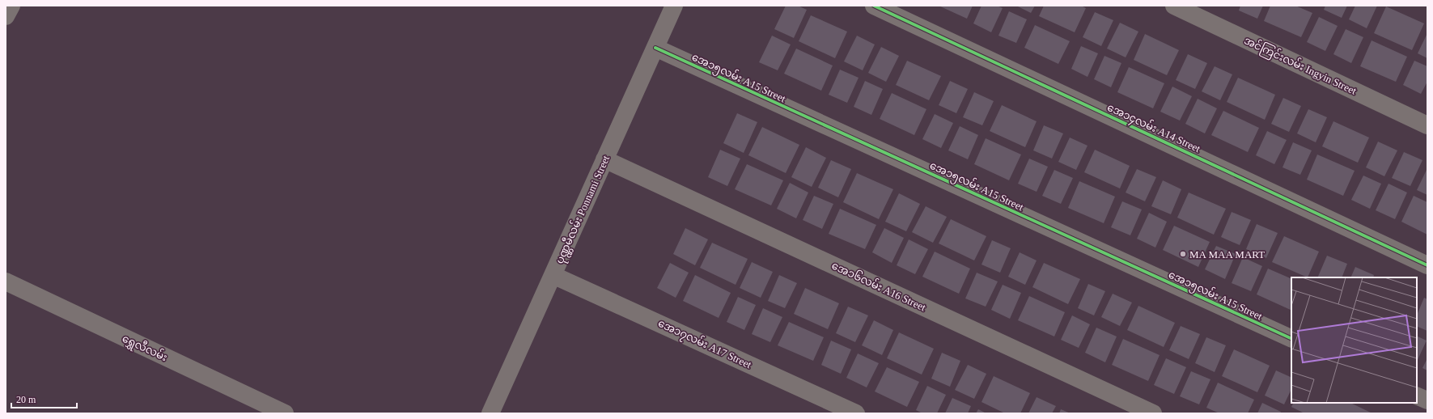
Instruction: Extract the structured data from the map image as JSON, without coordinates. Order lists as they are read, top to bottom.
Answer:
{
  "streets": {
    "street": [
      "အင်ကြင်းလမ်း Ingyin Street",
      "အေ၁၅လမ်း A15 Street",
      "အေ၁၄လမ်း A14 Street",
      "ပုဏ္ဏမီလမ်း Ponnami Street",
      "အေ၁၆လမ်း A16 Street",
      "အေ၁၇လမ်း A17 Street",
      "ရွှေလီလမ်း"
    ]
  },
  "crossings": [
    ["အေ၁၅လမ်း A15 Street", "ပုဏ္ဏမီလမ်း Ponnami Street"],
    ["ပုဏ္ဏမီလမ်း Ponnami Street", "အေ၁၆လမ်း A16 Street"],
    ["ပုဏ္ဏမီလမ်း Ponnami Street", "အေ၁၇လမ်း A17 Street"]
  ],
  "places": ["MA MAA MART"],
  "scale_bar": "20 m"
}
